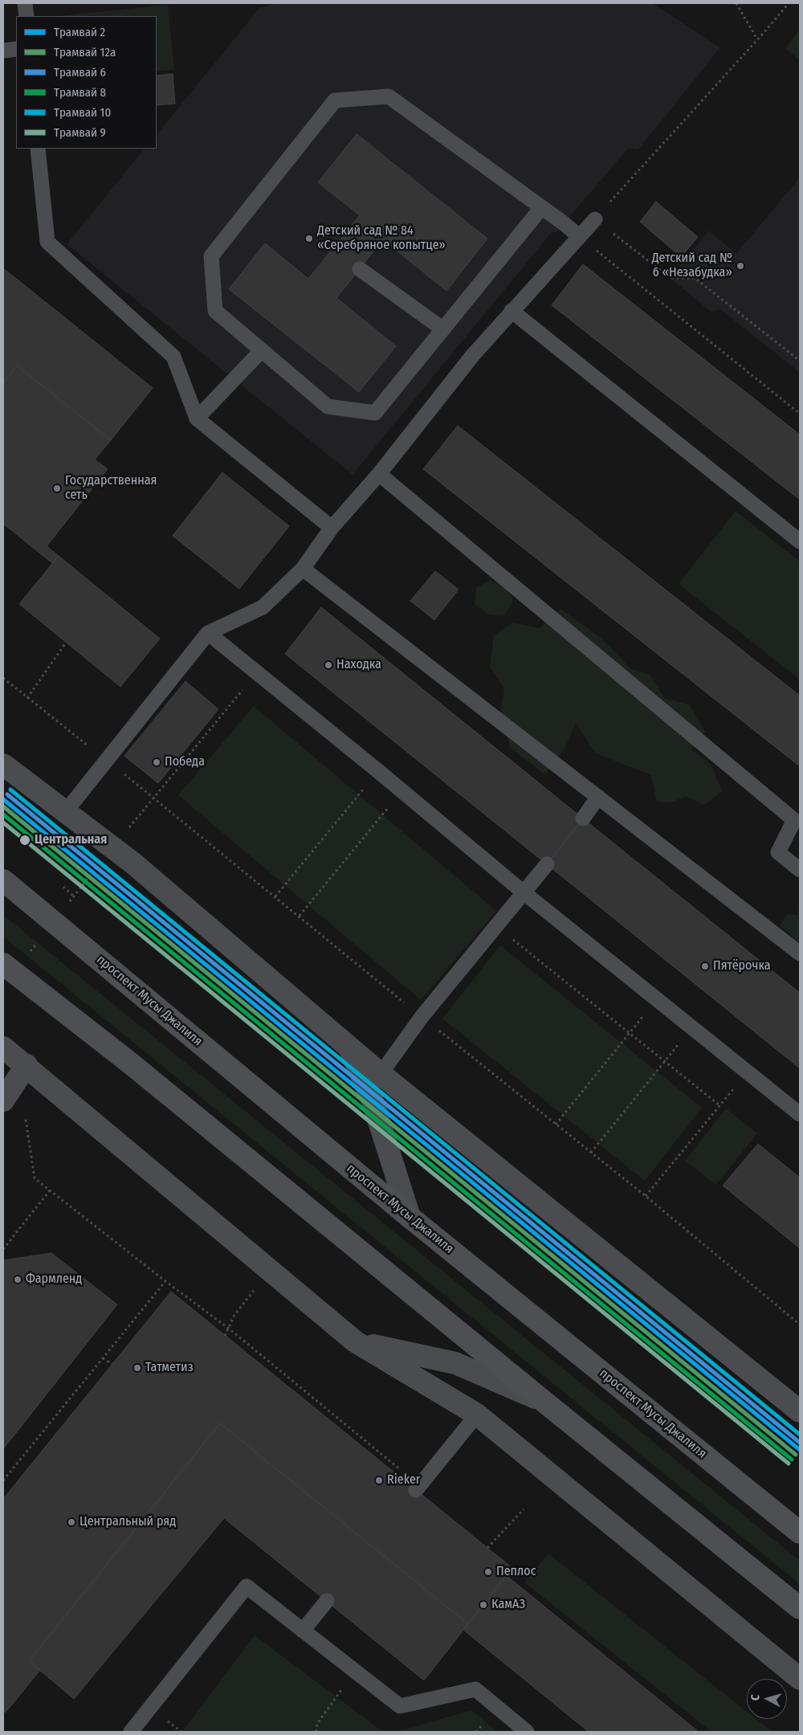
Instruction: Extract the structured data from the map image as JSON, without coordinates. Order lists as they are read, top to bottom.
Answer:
{
  "streets": {
    "main road": ["проспект Мусы Джалиля"]
  },
  "places": [
    "Детский сад № 84 «Серебряное копытце»",
    "Детский сад № 6 «Незабудка»",
    "Государственная сеть",
    "Находка",
    "Победа",
    "Центральная",
    "Пятёрочка",
    "Фармленд",
    "Татметиз",
    "Rieker",
    "Центральный ряд",
    "Пеплос",
    "КамАЗ"
  ],
  "lines": [
    "tram line 10",
    "tram line 6",
    "tram line 2",
    "tram line 12а",
    "tram line 8",
    "tram line 9"
  ],
  "legend": [
    "Трамвай 2",
    "Трамвай 12а",
    "Трамвай 6",
    "Трамвай 8",
    "Трамвай 10",
    "Трамвай 9"
  ],
  "north": "left"
}
